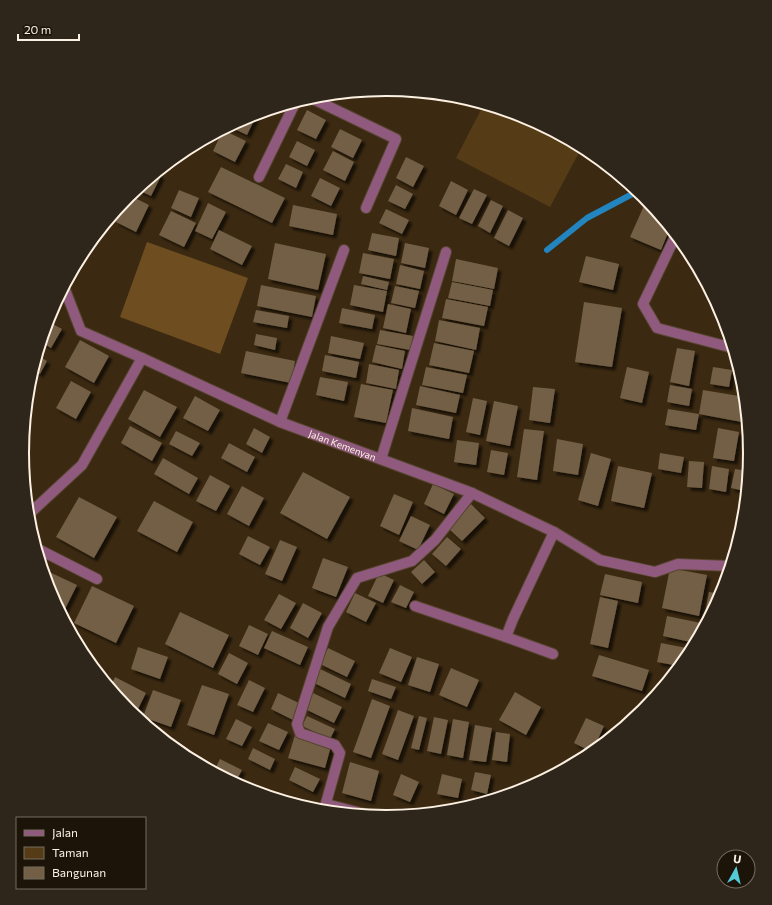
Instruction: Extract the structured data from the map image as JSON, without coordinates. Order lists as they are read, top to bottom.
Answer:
{
  "streets": {
    "street": ["Jalan Kemenyan"]
  },
  "legend": ["Jalan", "Taman", "Bangunan"],
  "scale_bar": "20 m",
  "north": "top"
}
